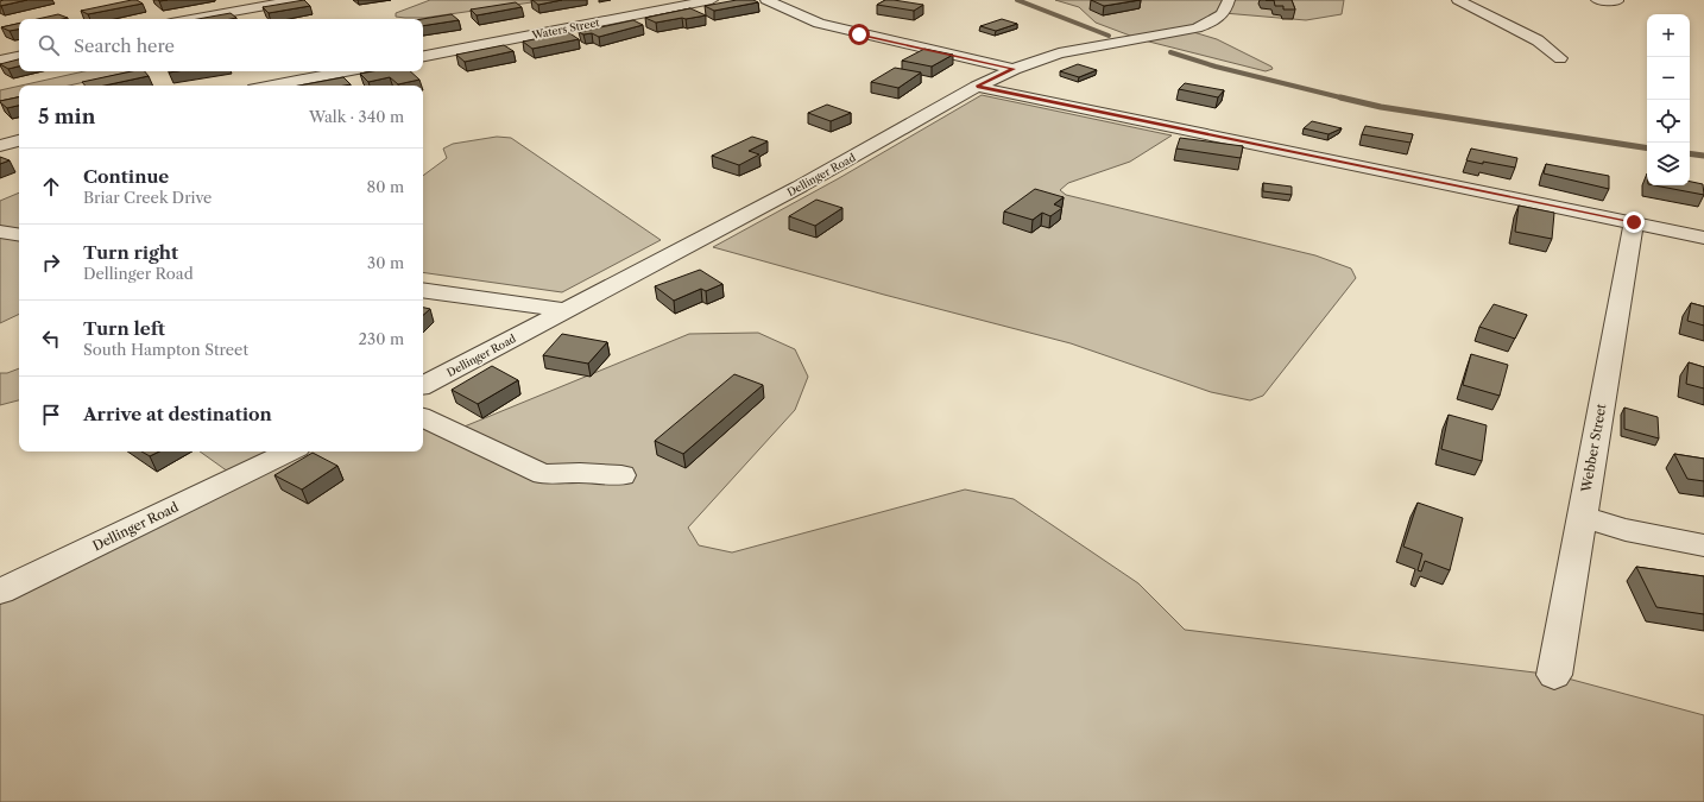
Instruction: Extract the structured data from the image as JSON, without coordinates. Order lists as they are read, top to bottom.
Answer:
{
  "streets": {
    "street": ["Waters Street", "Dellinger Road", "Webber Street"]
  },
  "page": {
    "map_buttons": ["+", "−"],
    "search": "Search here",
    "heading": ["5 min", "Walk · 340 m"],
    "list": [
      ["Continue", "Briar Creek Drive", "80 m"],
      ["Turn right", "Dellinger Road", "30 m"],
      ["Turn left", "South Hampton Street", "230 m"],
      "Arrive at destination"
    ]
  }
}
